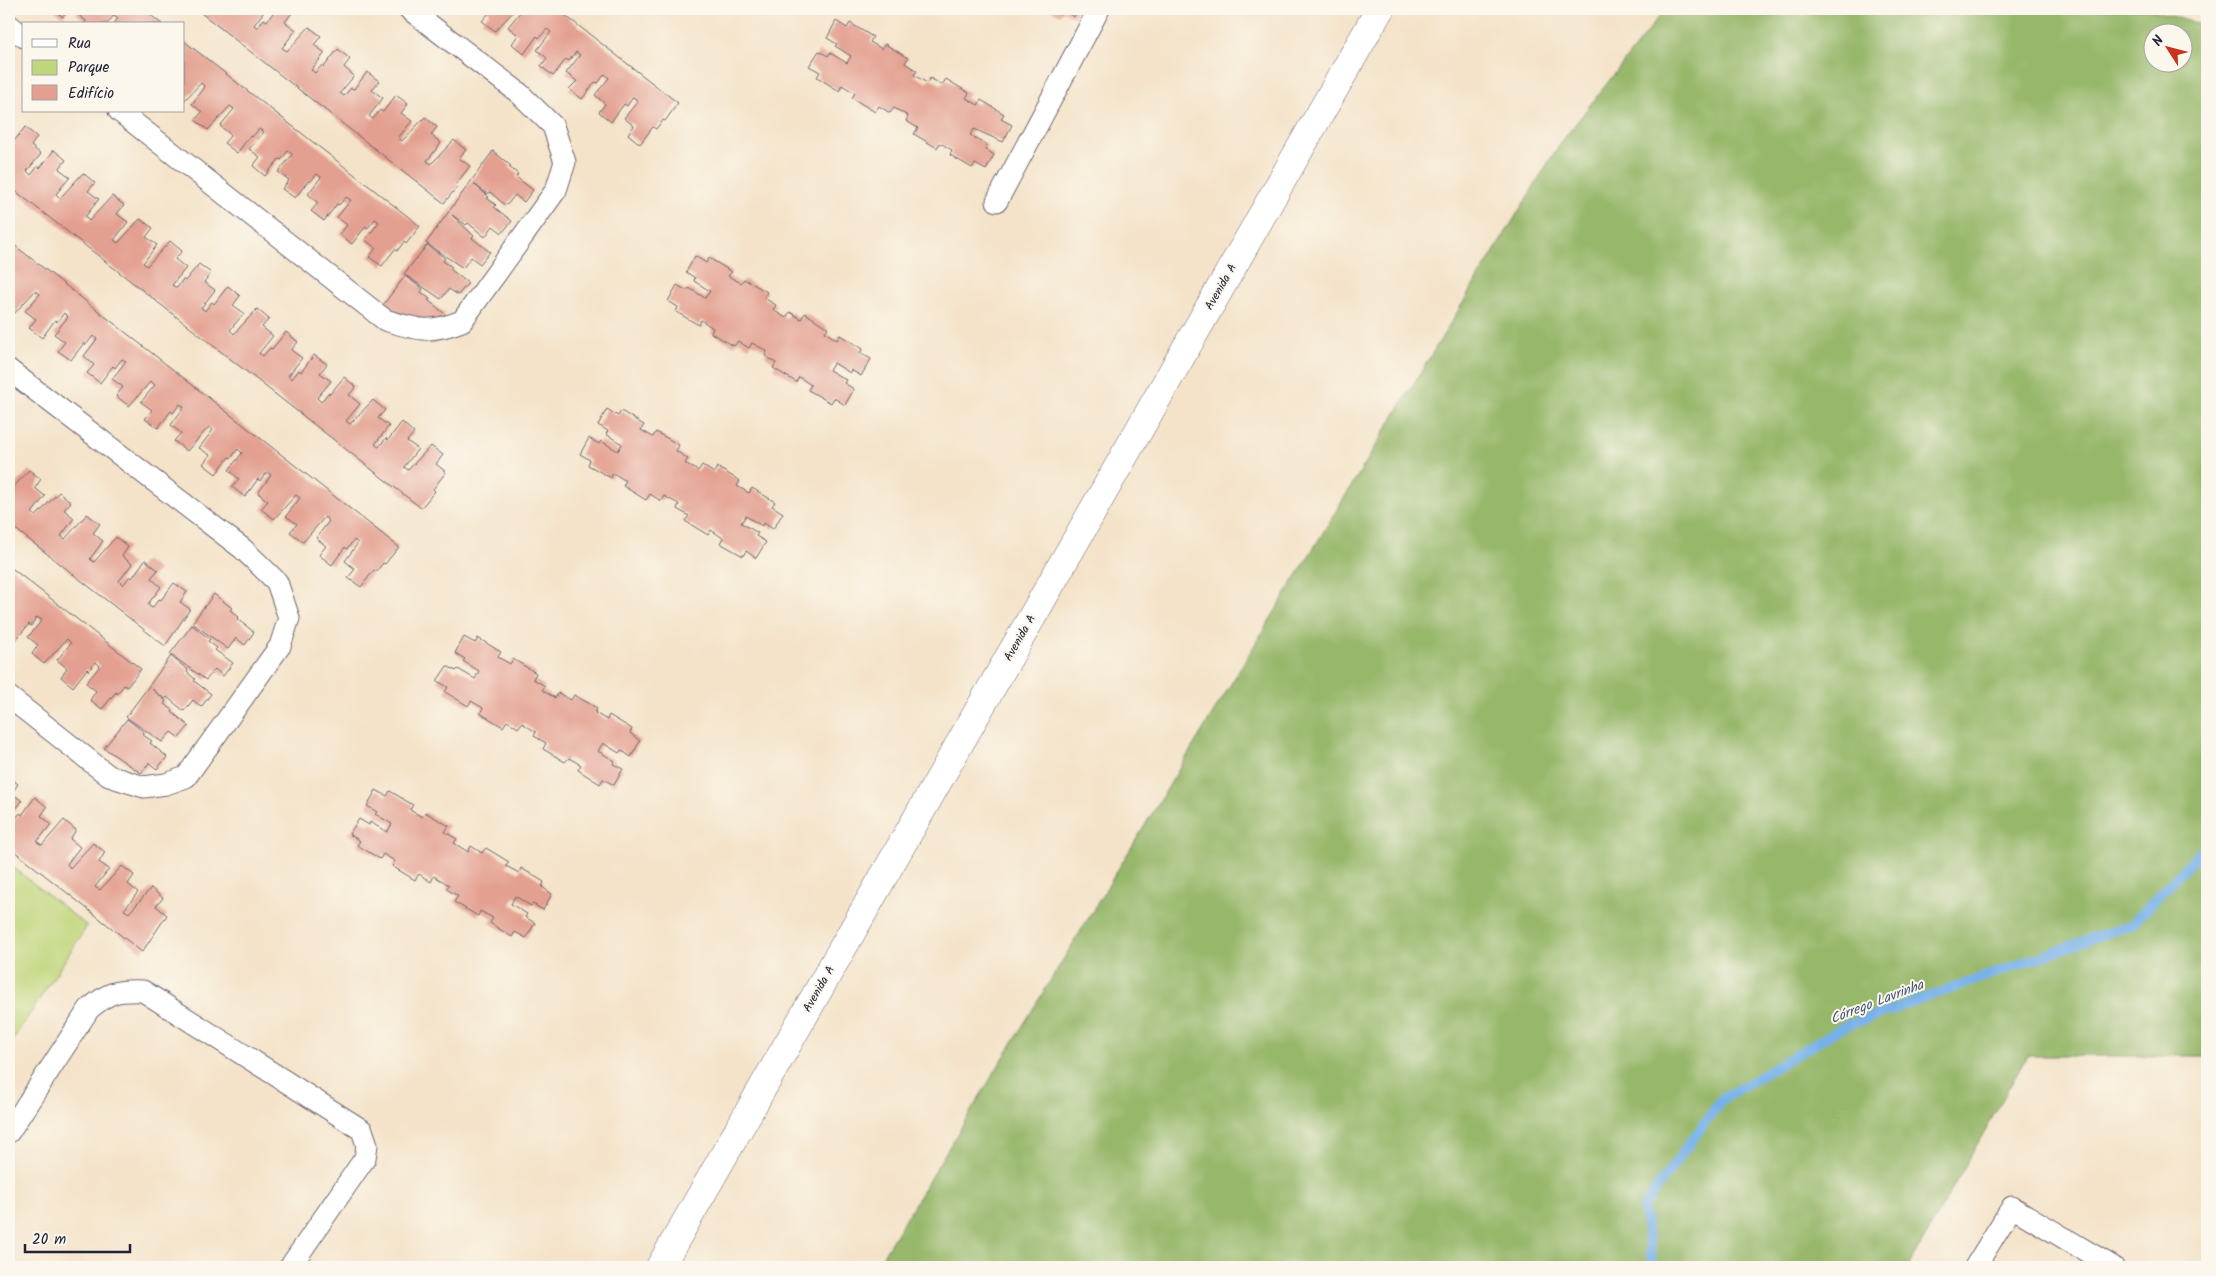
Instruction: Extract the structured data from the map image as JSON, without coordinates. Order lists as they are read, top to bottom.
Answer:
{
  "streets": {
    "street": ["Avenida A"]
  },
  "water": ["Córrego Lavrinha"],
  "legend": ["Rua", "Parque", "Edifício"],
  "scale_bar": "20 m",
  "north": "top left"
}
